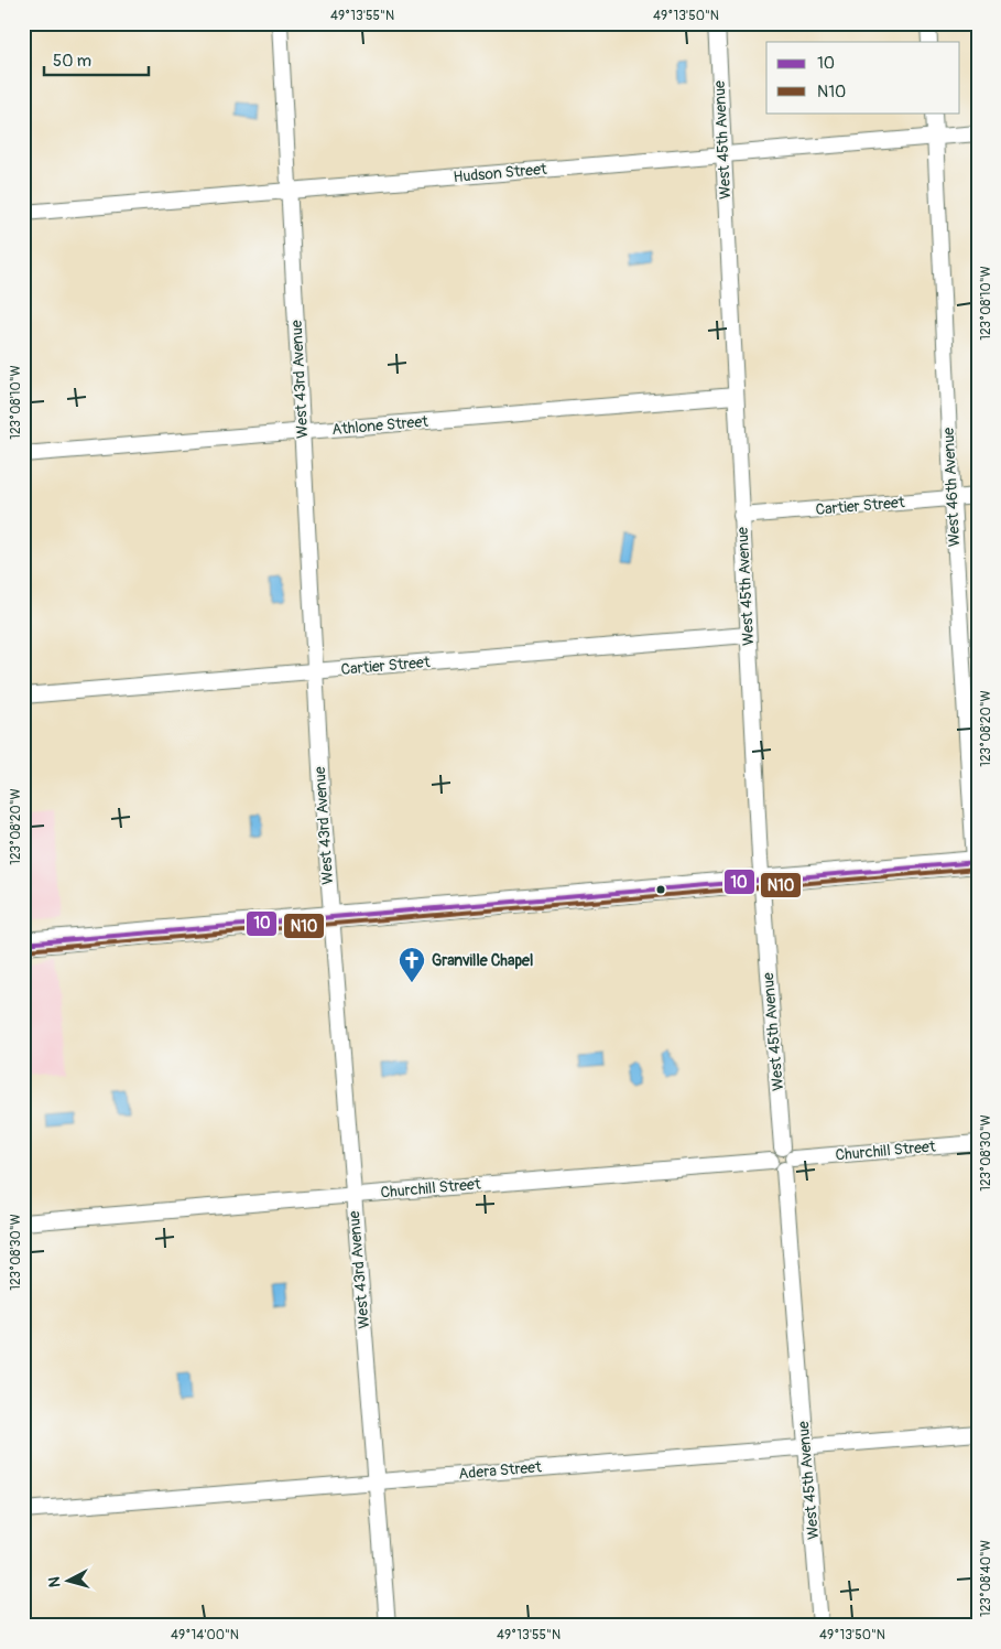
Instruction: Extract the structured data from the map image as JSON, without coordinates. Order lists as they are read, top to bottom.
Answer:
{
  "streets": {
    "street": [
      "West 45th Avenue",
      "Hudson Street",
      "West 43rd Avenue",
      "Athlone Street",
      "West 46th Avenue",
      "Cartier Street",
      "Churchill Street",
      "Adera Street"
    ]
  },
  "crossings": [
    ["West 45th Avenue", "Hudson Street"],
    ["West 45th Avenue", "Athlone Street"],
    ["West 45th Avenue", "Cartier Street"],
    ["West 45th Avenue", "Churchill Street"],
    ["West 45th Avenue", "Adera Street"],
    ["Hudson Street", "West 43rd Avenue"],
    ["Hudson Street", "West 46th Avenue"],
    ["West 43rd Avenue", "Athlone Street"],
    ["West 43rd Avenue", "Cartier Street"],
    ["West 43rd Avenue", "Churchill Street"],
    ["West 43rd Avenue", "Adera Street"],
    ["West 46th Avenue", "Cartier Street"]
  ],
  "places": {
    "church": ["Granville Chapel"]
  },
  "lines": ["transit line 10", "transit line N10"],
  "legend": ["10", "N10"],
  "scale_bar": "50 m",
  "north": "left",
  "coordinates": [
    "49°13'55\"N",
    "49°13'50\"N",
    "123°08'10\"W",
    "123°08'20\"W",
    "123°08'30\"W",
    "123°08'40\"W",
    "49°14'00\"N"
  ]
}
